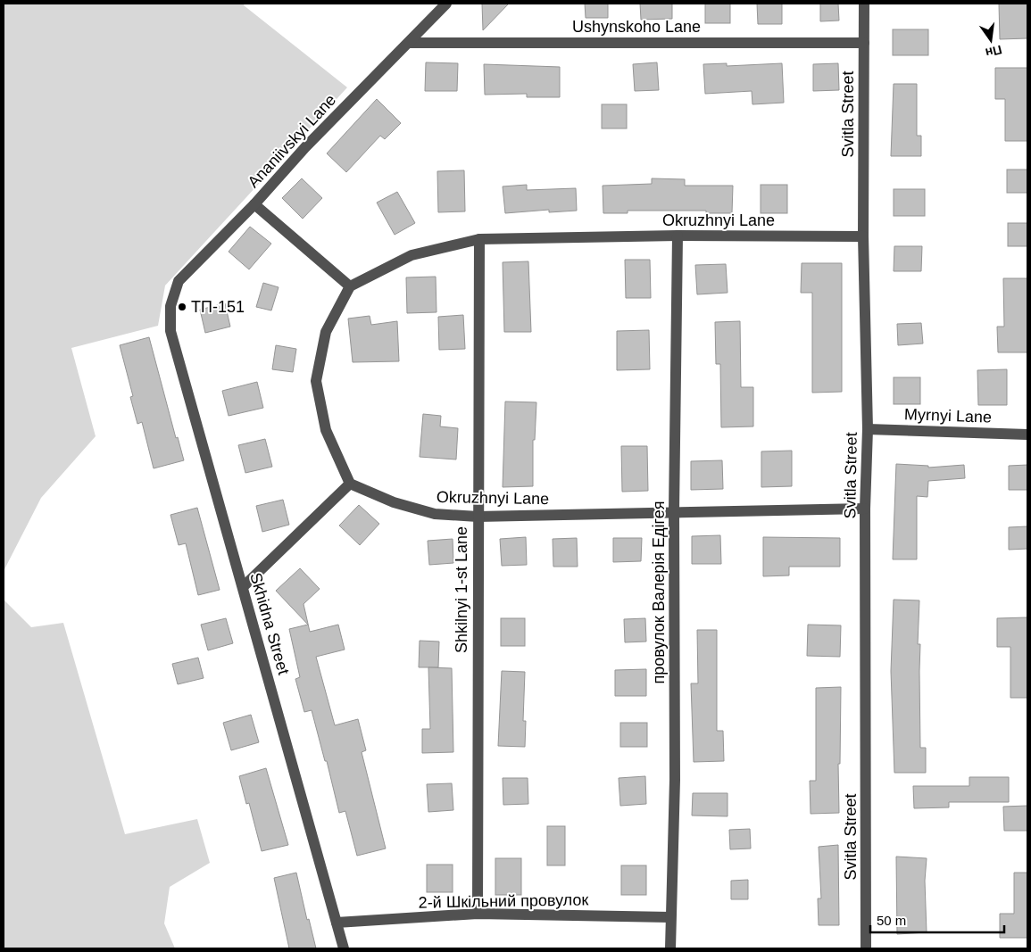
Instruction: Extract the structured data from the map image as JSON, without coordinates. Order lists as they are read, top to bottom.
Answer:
{
  "streets": {
    "street": [
      "Ushynskoho Lane",
      "Svitla Street",
      "Ananiivskyi Lane",
      "Okruzhnyi Lane",
      "Myrnyi Lane",
      "Shkilnyi 1-st Lane",
      "провулок Валерія Едігея",
      "Skhidna Street",
      "2-й Шкільний провулок"
    ]
  },
  "crossings": [
    ["Ushynskoho Lane", "Svitla Street"],
    ["Ushynskoho Lane", "Ananiivskyi Lane"],
    ["Svitla Street", "Okruzhnyi Lane"],
    ["Svitla Street", "Myrnyi Lane"],
    ["Ananiivskyi Lane", "Skhidna Street"],
    ["Okruzhnyi Lane", "Shkilnyi 1-st Lane"],
    ["Okruzhnyi Lane", "провулок Валерія Едігея"],
    ["Shkilnyi 1-st Lane", "2-й Шкільний провулок"],
    ["провулок Валерія Едігея", "2-й Шкільний провулок"],
    ["Skhidna Street", "2-й Шкільний провулок"]
  ],
  "places": ["ТП-151"],
  "scale_bar": "50 m",
  "north": "bottom"
}
